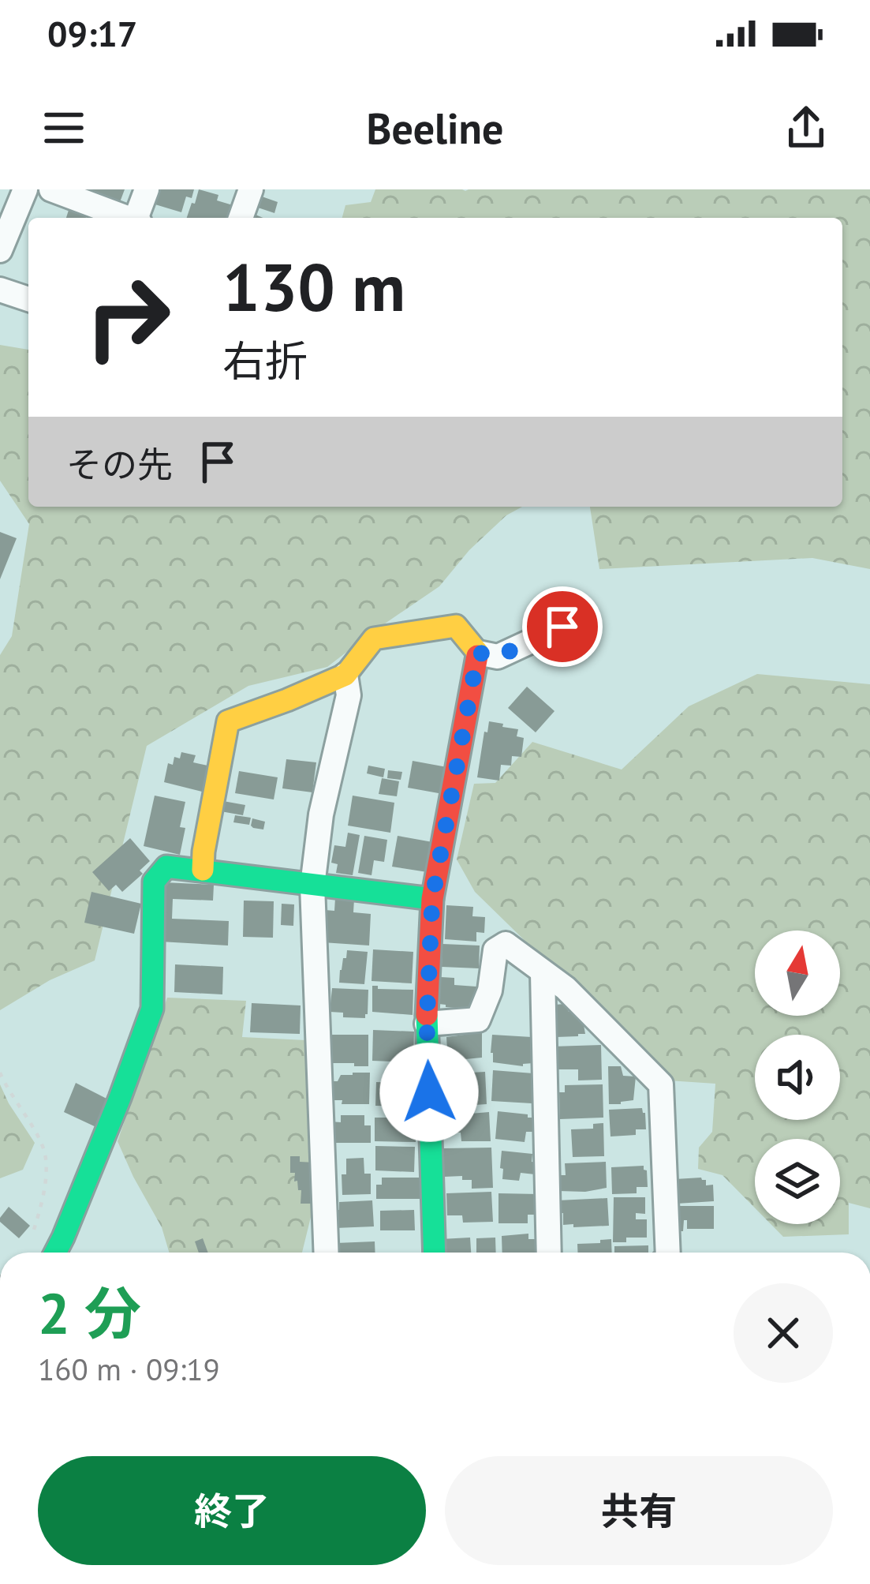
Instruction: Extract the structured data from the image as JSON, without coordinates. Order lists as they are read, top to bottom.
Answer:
{
  "north": "top",
  "page": {
    "status": "09:17",
    "header": "Beeline",
    "turn": ["130 m", "右折"],
    "then": "その先",
    "heading": ["2 分", "160 m · 09:19"],
    "buttons": ["終了", "共有"]
  }
}
